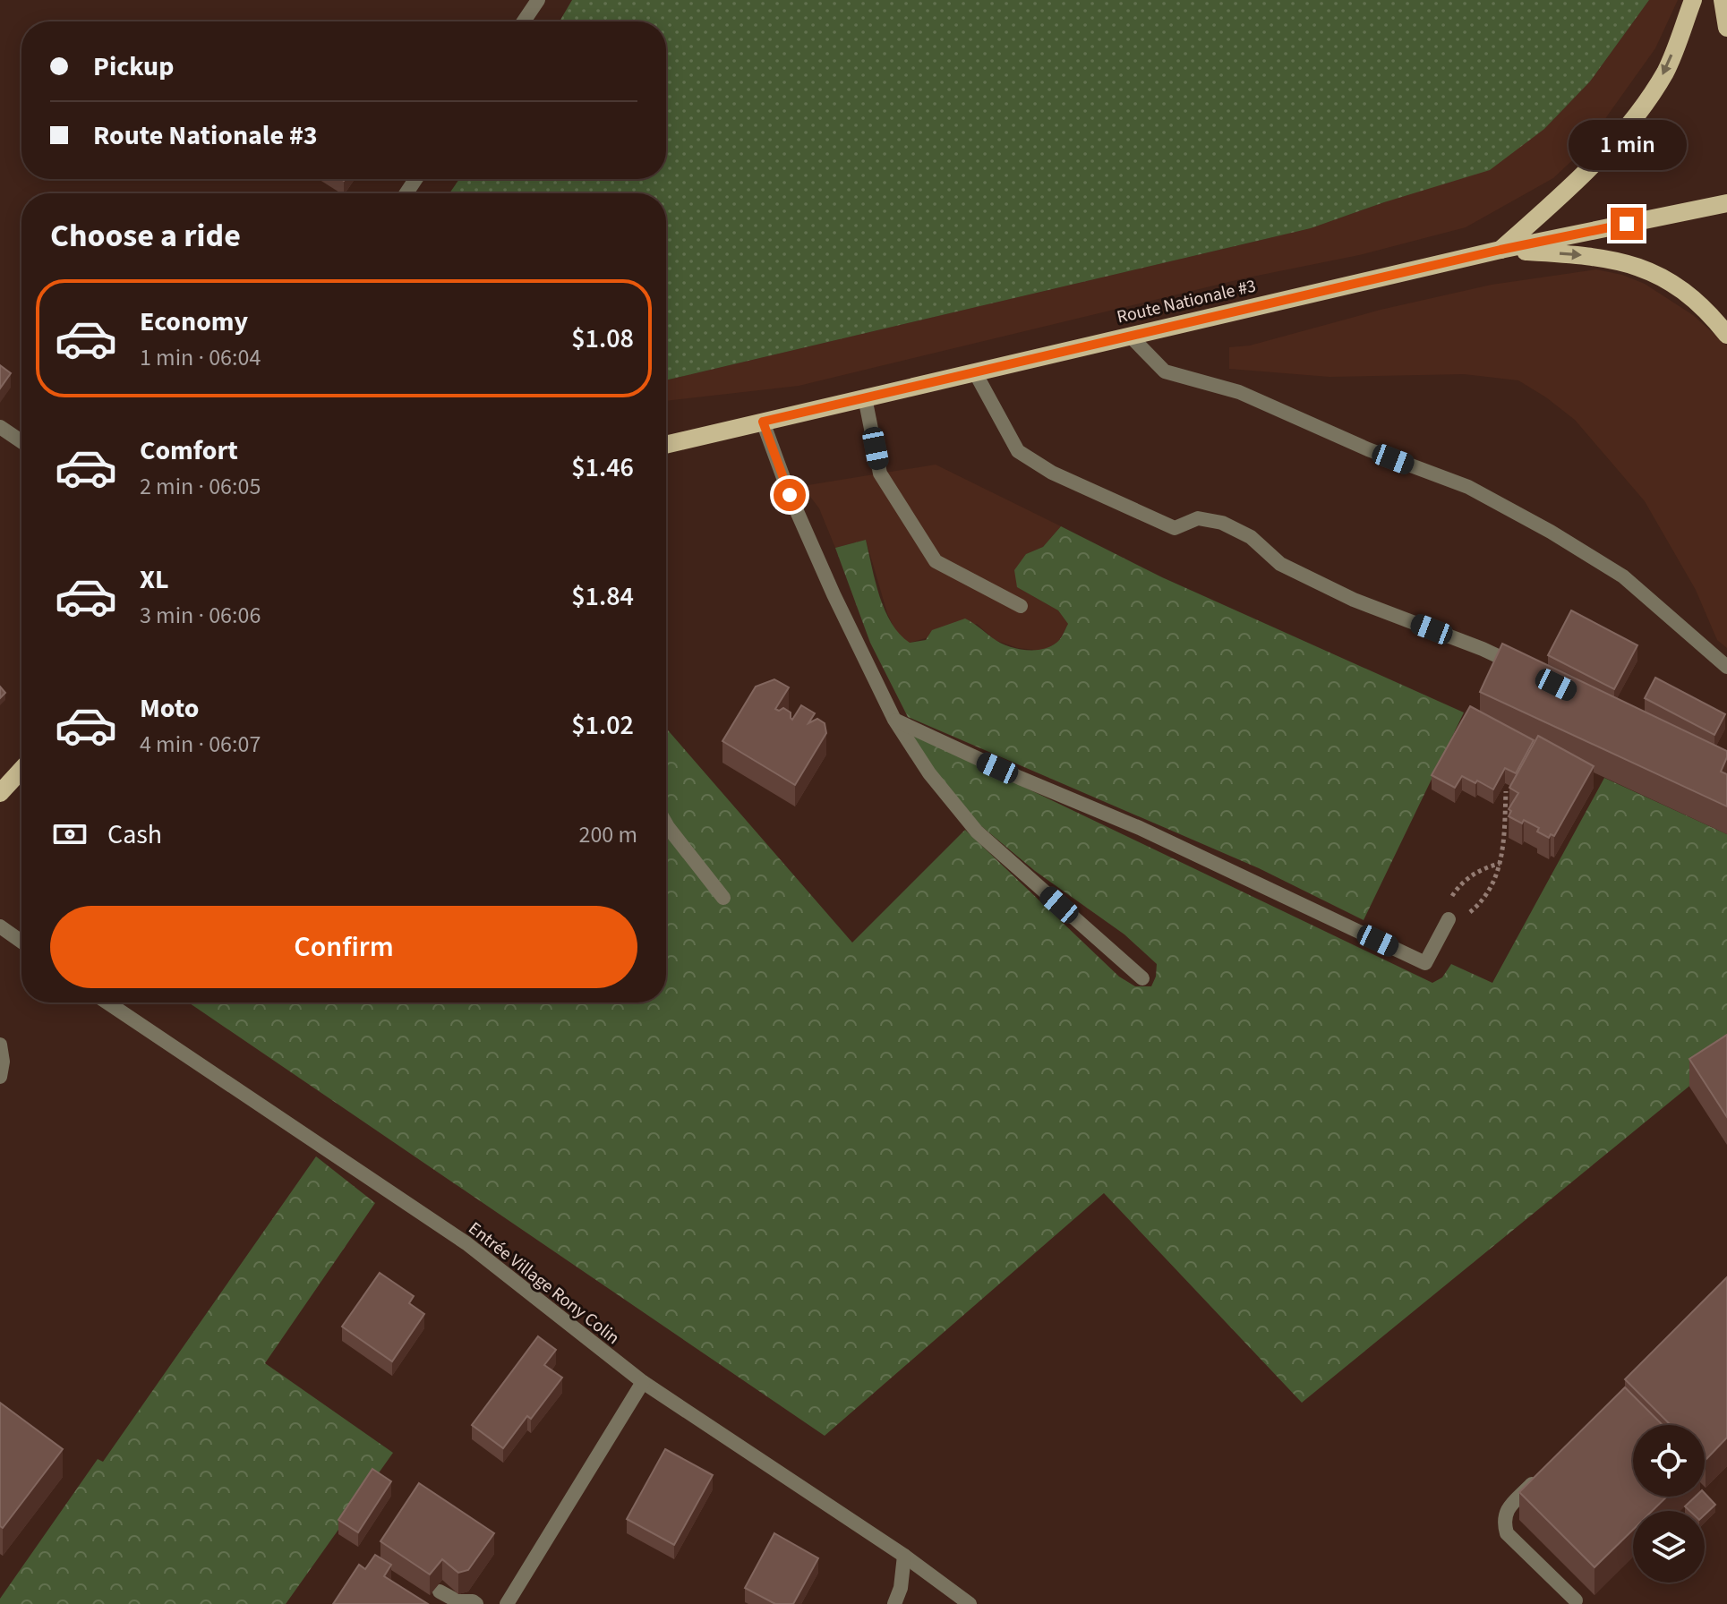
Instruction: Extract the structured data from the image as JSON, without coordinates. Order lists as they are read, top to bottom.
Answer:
{
  "streets": {
    "main road": ["Route Nationale #3"],
    "street": ["Entrée Village Rony Colin"]
  },
  "page": {
    "banner": ["Pickup", "Route Nationale #3"],
    "bubble": "1 min",
    "heading": "Choose a ride",
    "list": [
      {
        "name": "Economy",
        "note": "1 min · 06:04",
        "value": "$1.08"
      },
      {
        "name": "Comfort",
        "note": "2 min · 06:05",
        "value": "$1.46"
      },
      {
        "name": "XL",
        "note": "3 min · 06:06",
        "value": "$1.84"
      },
      {
        "name": "Moto",
        "note": "4 min · 06:07",
        "value": "$1.02"
      }
    ],
    "pay": ["Cash", "200 m"],
    "buttons": "Confirm"
  }
}
